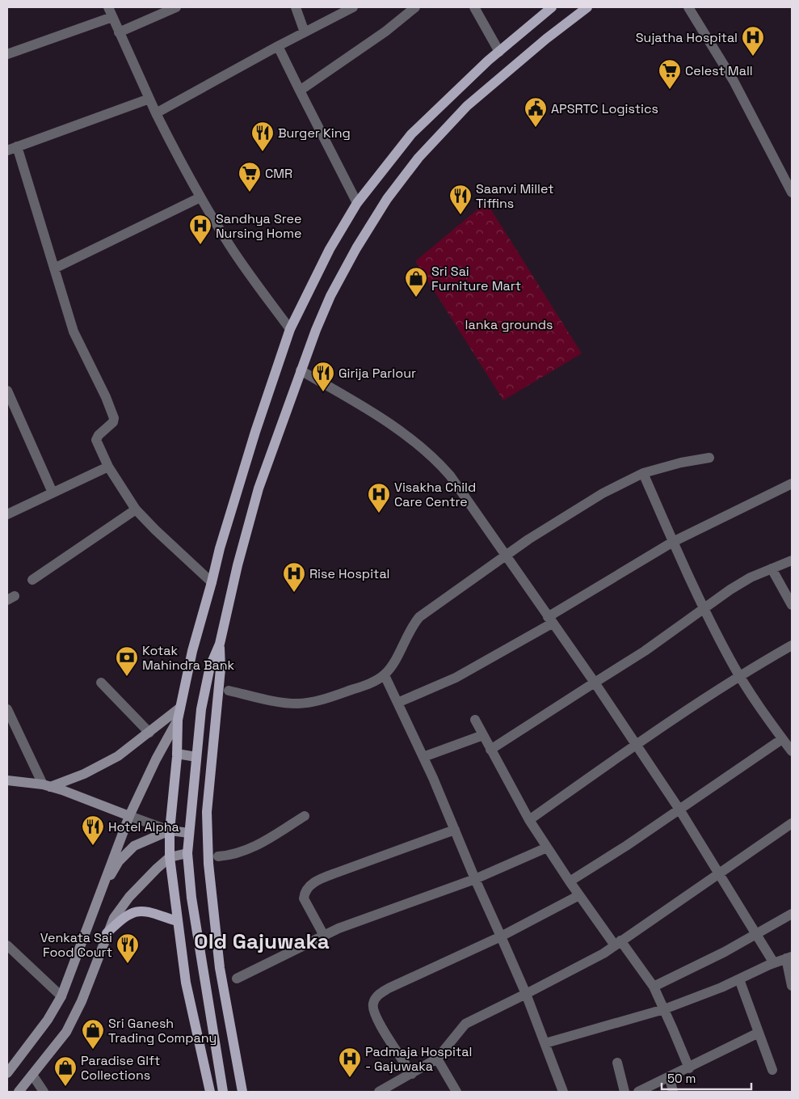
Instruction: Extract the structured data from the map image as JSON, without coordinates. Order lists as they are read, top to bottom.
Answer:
{
  "districts": ["Old Gajuwaka"],
  "parks": ["lanka grounds"],
  "places": {
    "hospital": [
      "Sujatha Hospital",
      "Sandhya Sree Nursing Home",
      "Visakha Child Care Centre",
      "Rise Hospital",
      "Padmaja Hospital - Gajuwaka"
    ],
    "supermarket": ["Celest Mall", "CMR"],
    "public building": ["APSRTC Logistics"],
    "restaurant": [
      "Burger King",
      "Saanvi Millet Tiffins",
      "Girija Parlour",
      "Hotel Alpha",
      "Venkata Sai Food Court"
    ],
    "shop": ["Sri Sai Furniture Mart", "Sri Ganesh Trading Company", "Paradise GIft Collections"],
    "bank": ["Kotak Mahindra Bank"]
  },
  "scale_bar": "50 m"
}
